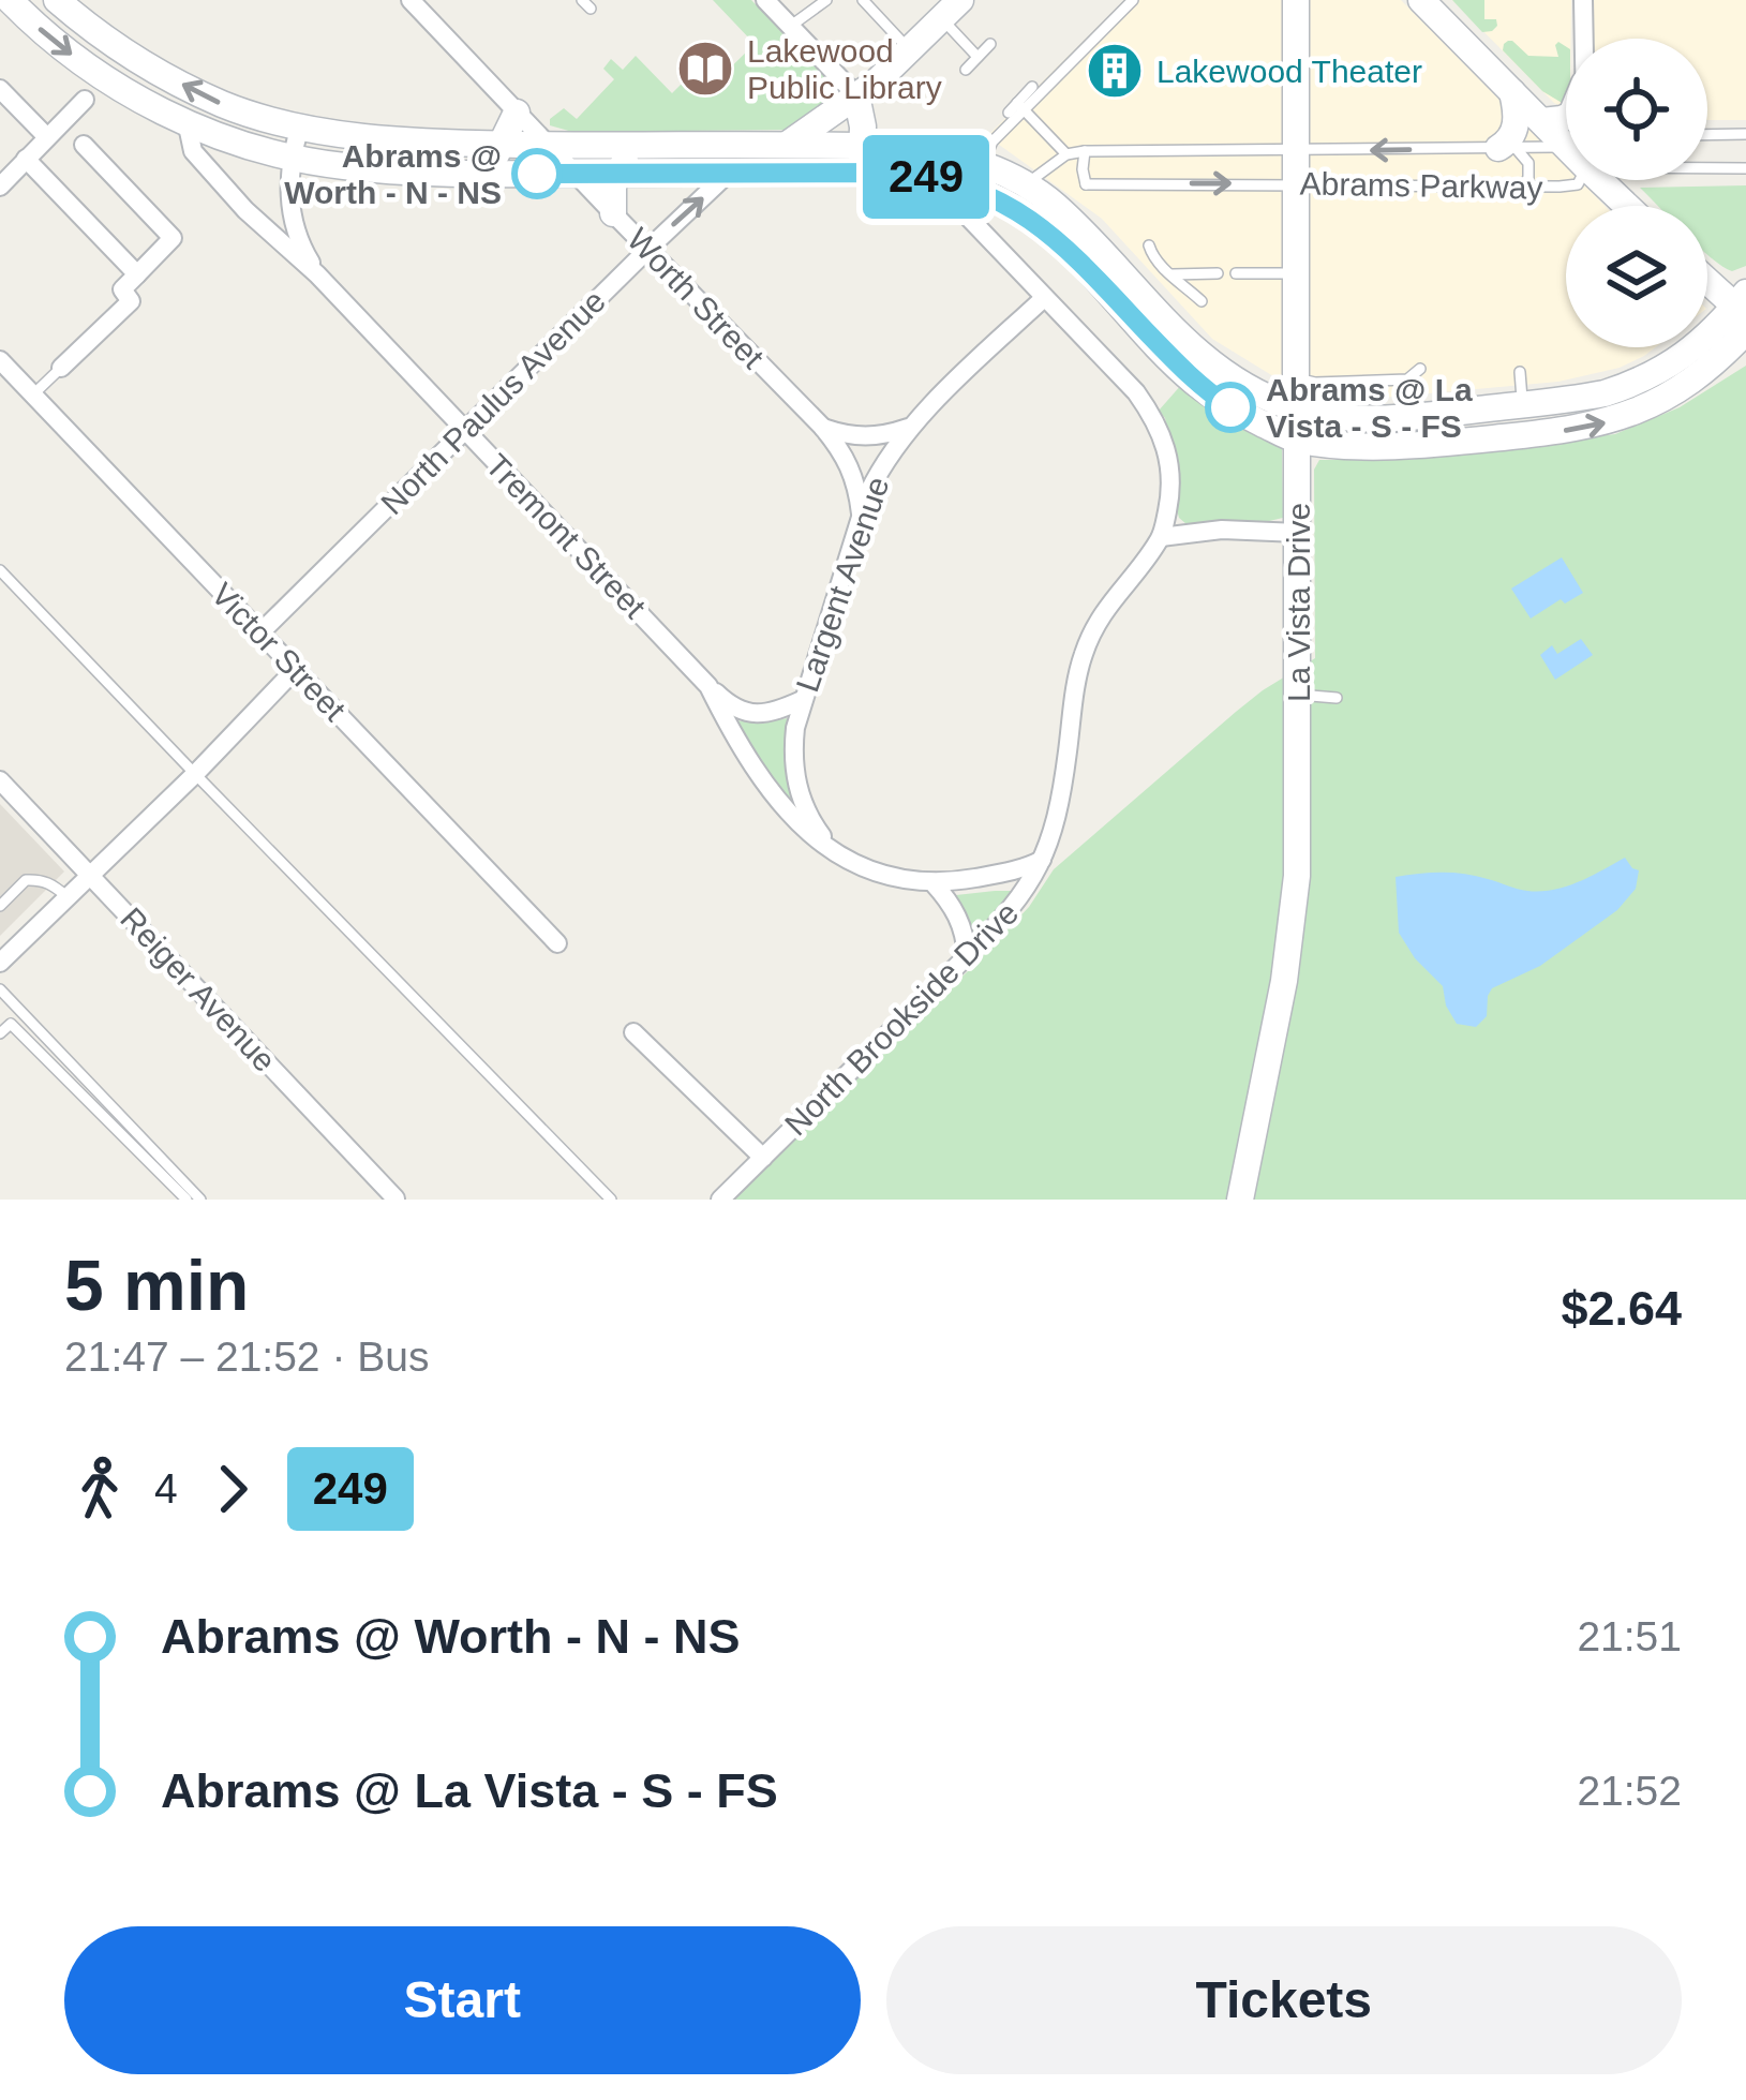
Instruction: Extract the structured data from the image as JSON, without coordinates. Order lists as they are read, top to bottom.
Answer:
{
  "streets": {
    "main road": ["La Vista Drive"],
    "street": [
      "Worth Street",
      "North Paulus Avenue",
      "Tremont Street",
      "Largent Avenue",
      "Victor Street",
      "Reiger Avenue",
      "North Brookside Drive"
    ],
    "lane": ["Abrams Parkway"]
  },
  "crossings": [
    ["Abrams Parkway", "La Vista Drive"],
    ["Worth Street", "North Paulus Avenue"],
    ["Worth Street", "Largent Avenue"],
    ["North Paulus Avenue", "Tremont Street"],
    ["North Paulus Avenue", "Victor Street"],
    ["Tremont Street", "Largent Avenue"],
    ["Tremont Street", "North Brookside Drive"]
  ],
  "places": {
    "library": ["Lakewood Public Library"],
    "building": ["Lakewood Theater"],
    "other": ["Abrams @ Worth - N - NS", "Abrams @ La Vista - S - FS"]
  },
  "lines": ["bus line 249"],
  "page": {
    "on_map": "249",
    "heading": ["5 min", "21:47 – 21:52 · Bus", "$2.64"],
    "legs": ["4", "249"],
    "list": [
      {
        "name": "Abrams @ Worth - N - NS",
        "value": "21:51"
      },
      {
        "name": "Abrams @ La Vista - S - FS",
        "value": "21:52"
      }
    ],
    "buttons": ["Start", "Tickets"]
  }
}
